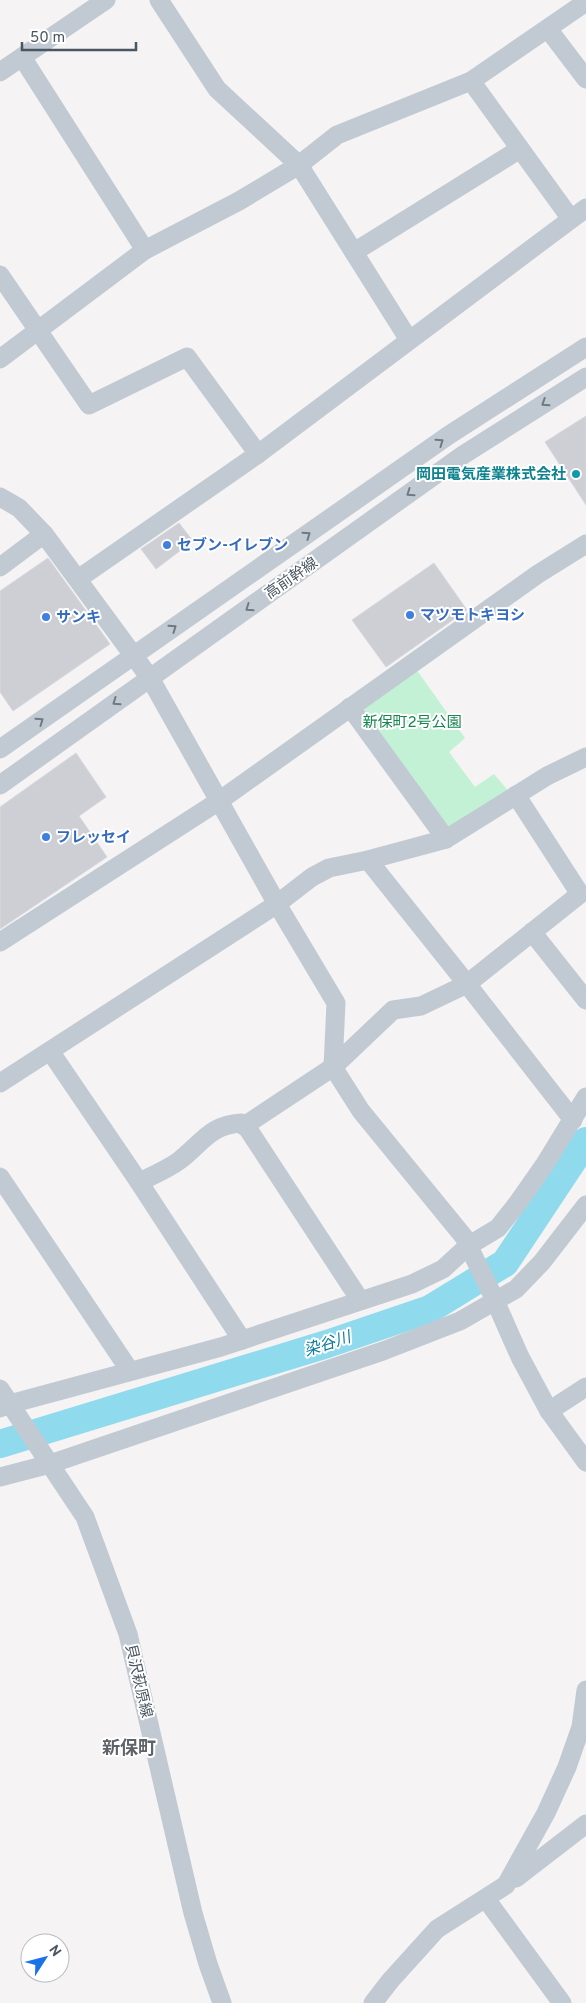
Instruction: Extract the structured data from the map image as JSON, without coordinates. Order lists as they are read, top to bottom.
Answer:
{
  "streets": {
    "street": ["高前幹線", "貝沢萩原線"]
  },
  "districts": ["新保町"],
  "water": ["染谷川"],
  "parks": ["新保町2号公園"],
  "places": [
    "岡田電気産業株式会社",
    "セブン-イレブン",
    "マツモトキヨシ",
    "サンキ",
    "フレッセイ"
  ],
  "scale_bar": "50 m",
  "north": "top right"
}
